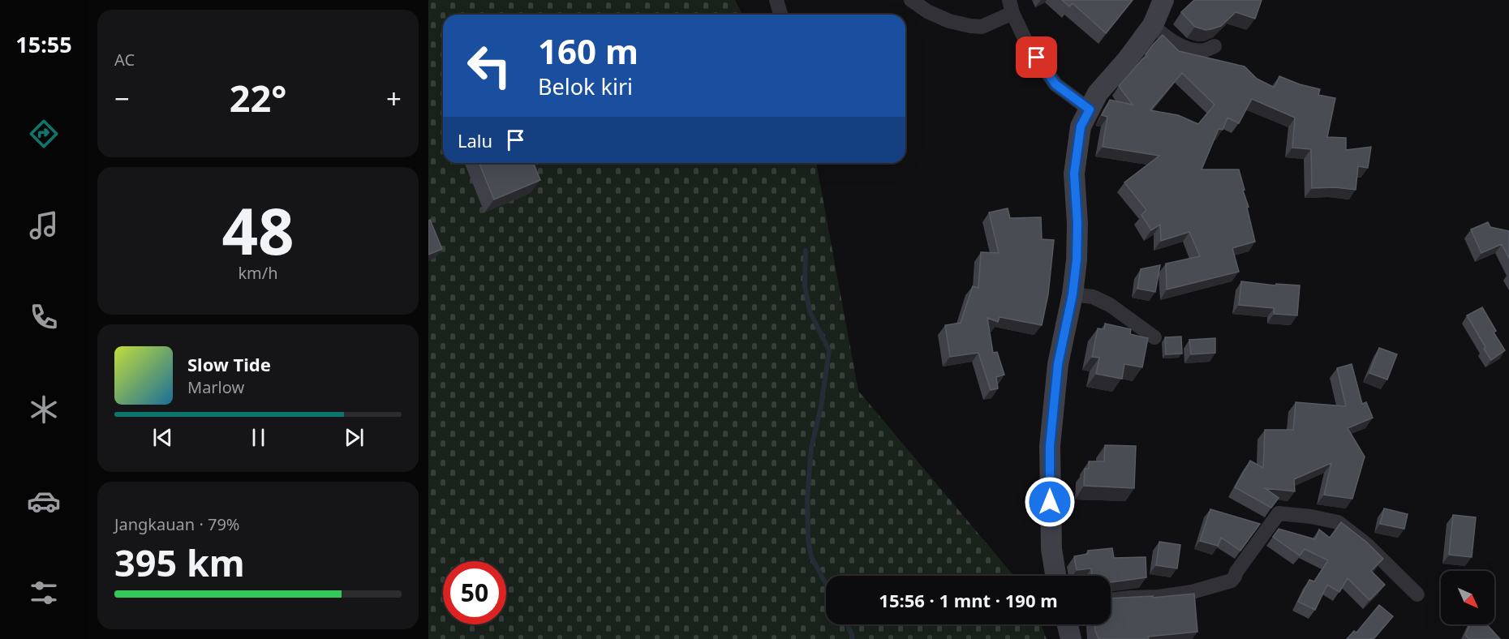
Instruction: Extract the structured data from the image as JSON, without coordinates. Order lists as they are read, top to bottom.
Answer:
{
  "north": "bottom right",
  "page": {
    "tabs": "15:55",
    "tile": [
      "AC",
      ["48", "km/h"],
      ["Jangkauan · 79%", "395 km"]
    ],
    "turn": ["160 m", "Belok kiri"],
    "heat": ["−", "22°", "+"],
    "then": "Lalu",
    "song": ["Slow Tide", "Marlow"],
    "limit": "50",
    "trip": "15:56 · 1 mnt · 190 m"
  }
}
